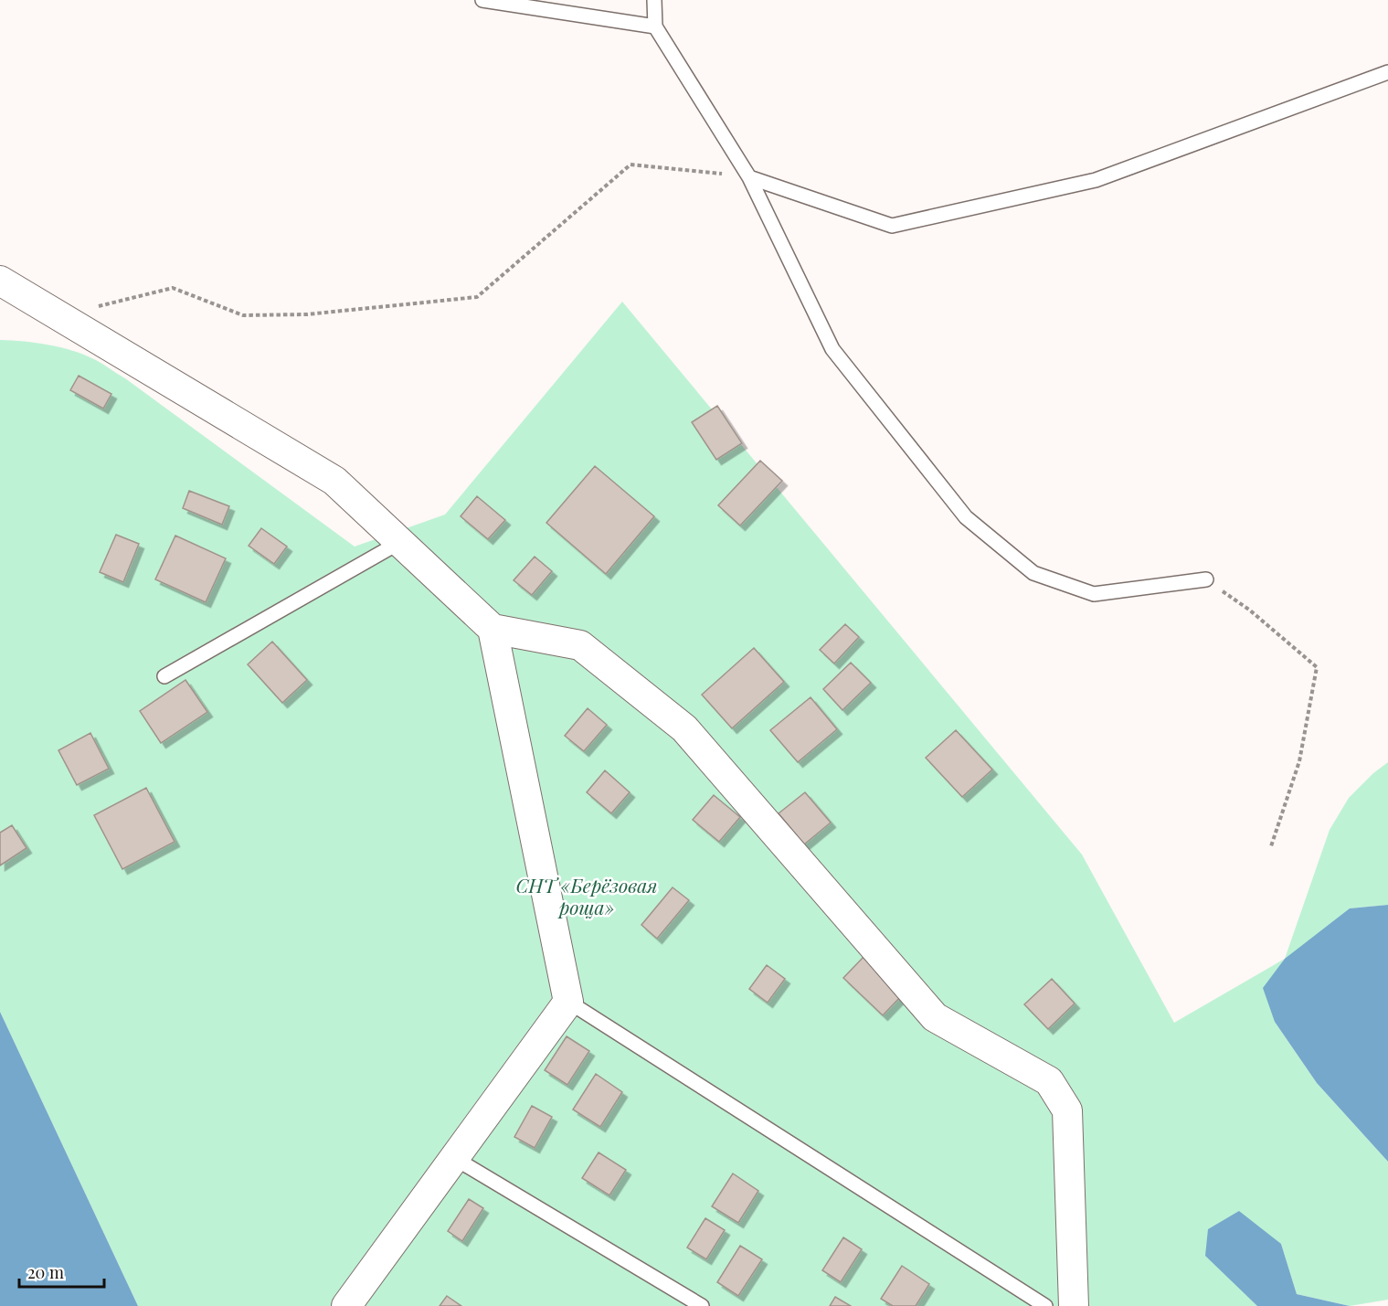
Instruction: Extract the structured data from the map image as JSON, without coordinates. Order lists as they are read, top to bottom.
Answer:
{
  "parks": ["СНТ «Берёзовая роща»"],
  "scale_bar": "20 m"
}
